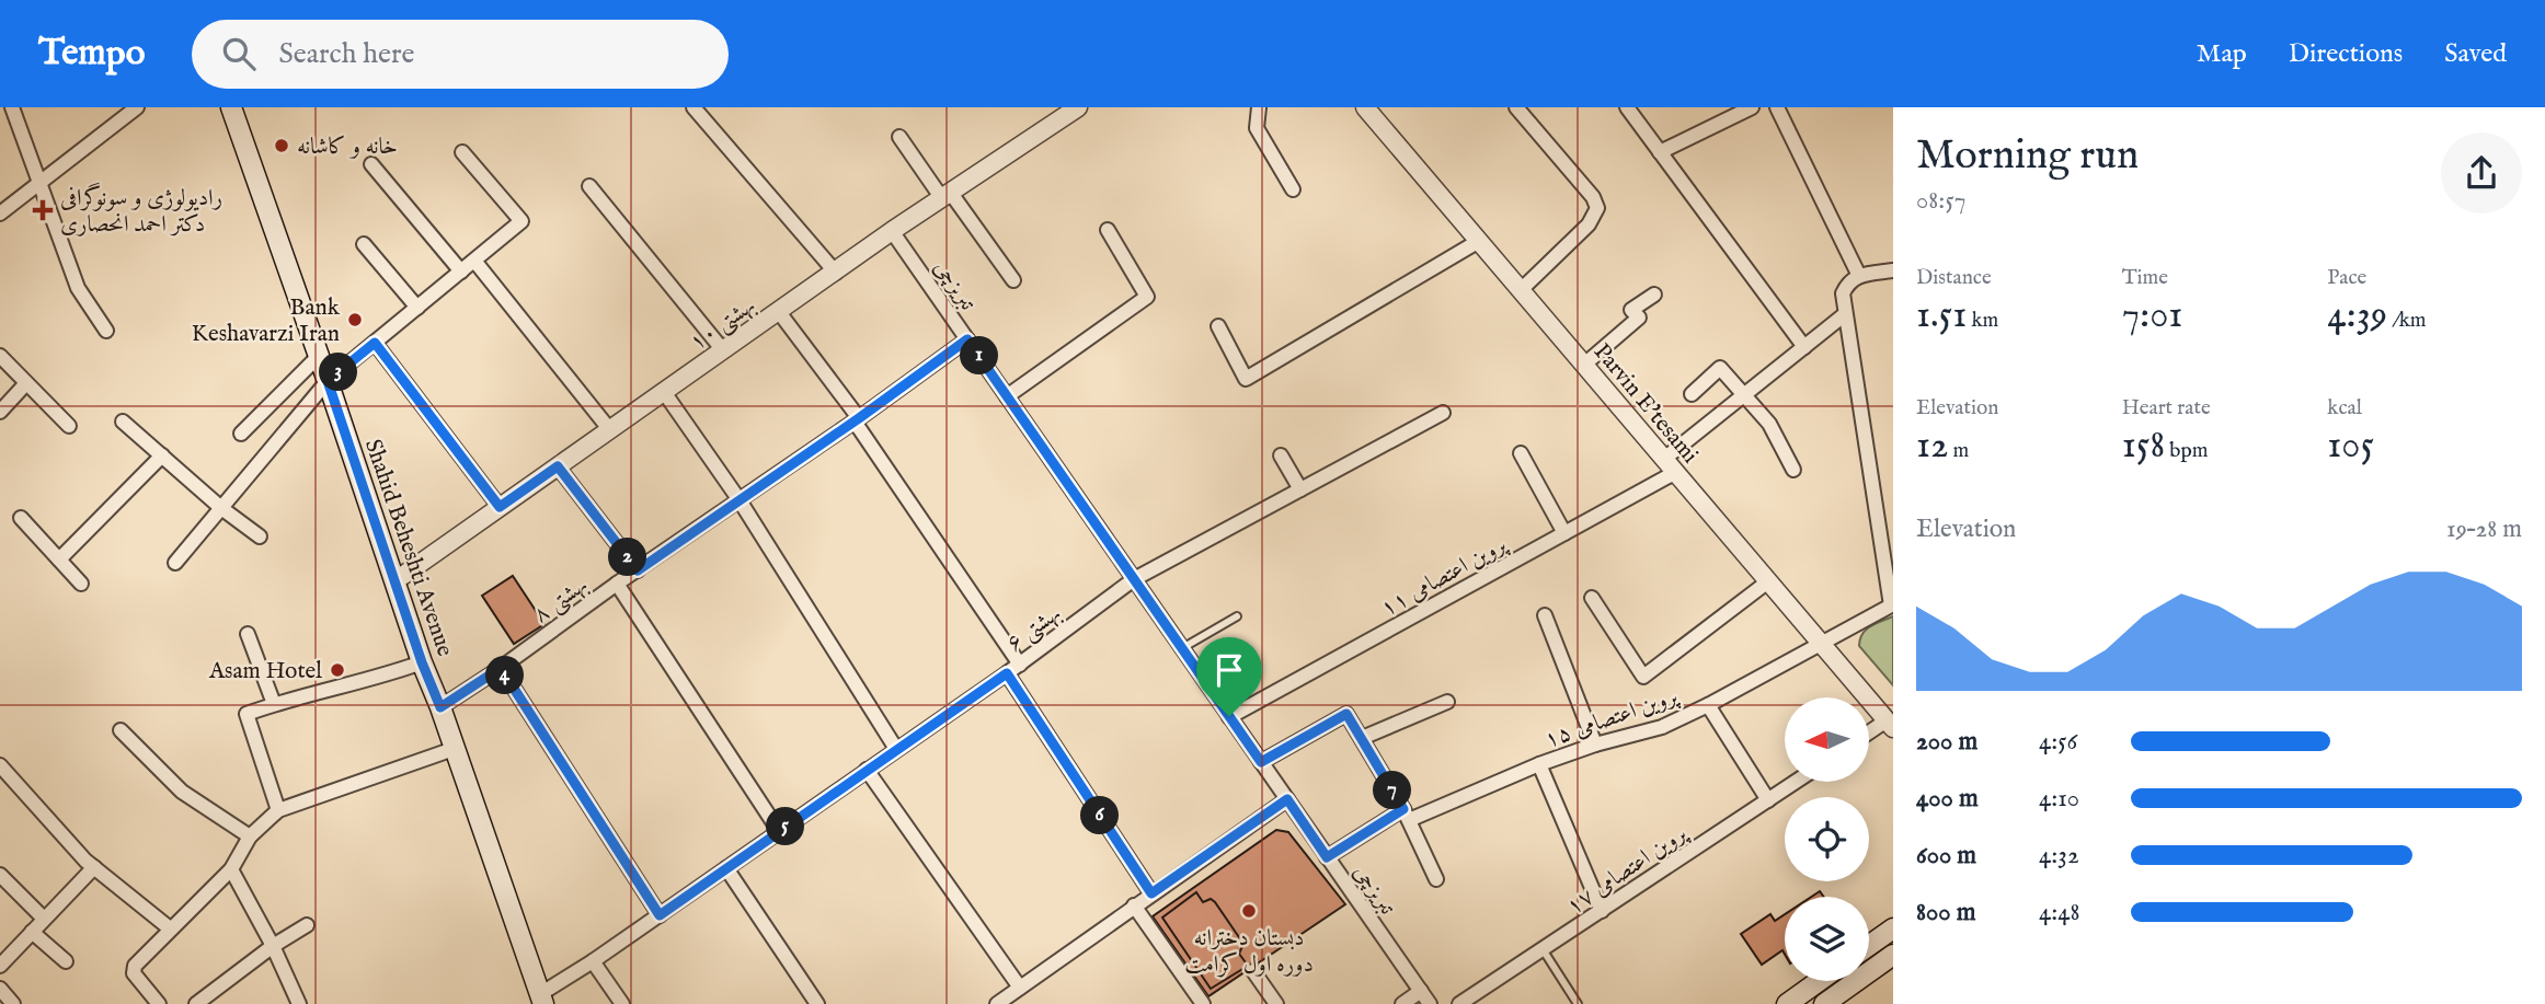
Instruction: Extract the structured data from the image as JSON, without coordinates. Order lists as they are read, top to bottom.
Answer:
{
  "streets": {
    "main road": ["Shahid Beheshti Avenue"],
    "street": [
      "تبریزچی",
      "بهشتی ۱۰",
      "Parvin E'tesami",
      "پروین اعتصامی ۱۱",
      "بهشتی ۸",
      "بهشتی ۶",
      "پروین اعتصامی ۱۵",
      "پروین اعتصامی ۱۷"
    ]
  },
  "crossings": [
    ["تبریزچی", "بهشتی ۱۰"],
    ["تبریزچی", "پروین اعتصامی ۱۱"],
    ["تبریزچی", "بهشتی ۸"],
    ["تبریزچی", "بهشتی ۶"],
    ["تبریزچی", "پروین اعتصامی ۱۵"],
    ["بهشتی ۱۰", "Shahid Beheshti Avenue"],
    ["Parvin E'tesami", "پروین اعتصامی ۱۱"],
    ["Parvin E'tesami", "پروین اعتصامی ۱۵"],
    ["Shahid Beheshti Avenue", "بهشتی ۸"],
    ["Shahid Beheshti Avenue", "بهشتی ۶"]
  ],
  "places": {
    "other": [
      "خانه و کاشانه",
      "Bank Keshavarzi Iran",
      "Asam Hotel",
      "دبستان دخترانه دوره اول کرامت"
    ],
    "health": ["رادیولوژی و سونوگرافی دکتر احمد انحصاری"]
  },
  "north": "left",
  "page": {
    "header": "Tempo",
    "search": "Search here",
    "nav": ["Map", "Directions", "Saved"],
    "heading": ["Morning run", "08:57"],
    "stats": [
      ["Distance", "1.51 km"],
      ["Time", "7:01"],
      ["Pace", "4:39 /km"],
      ["Elevation", "12 m"],
      ["Heart rate", "158 bpm"],
      ["kcal", "105"]
    ],
    "pins": [
      "1",
      "3",
      "2",
      "4",
      "7",
      "6",
      "5"
    ],
    "chart": ["Elevation", "19–28 m"],
    "list": [
      {
        "name": "200 m",
        "note": "4:56"
      },
      {
        "name": "400 m",
        "note": "4:10"
      },
      {
        "name": "600 m",
        "note": "4:32"
      },
      {
        "name": "800 m",
        "note": "4:48"
      }
    ]
  }
}
